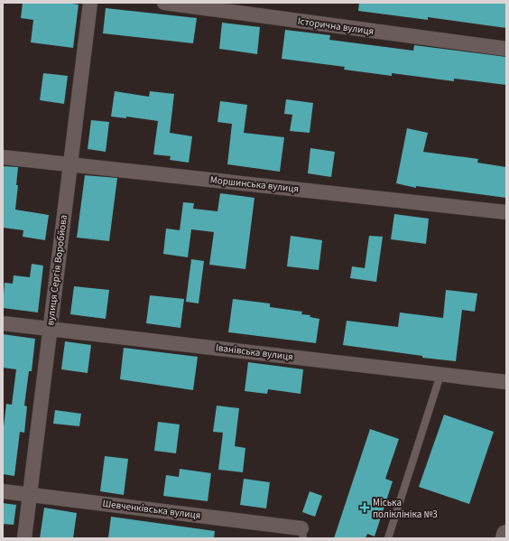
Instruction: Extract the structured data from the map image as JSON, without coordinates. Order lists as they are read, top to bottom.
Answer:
{
  "streets": {
    "street": [
      "Історична вулиця",
      "Моршинська вулиця",
      "вулиця Сергія Воробйова",
      "Іванівська вулиця",
      "Шевченківська вулиця"
    ]
  },
  "crossings": [
    ["Моршинська вулиця", "вулиця Сергія Воробйова"],
    ["вулиця Сергія Воробйова", "Іванівська вулиця"],
    ["вулиця Сергія Воробйова", "Шевченківська вулиця"]
  ],
  "places": {
    "health": ["Міська поліклініка №3"]
  }
}
